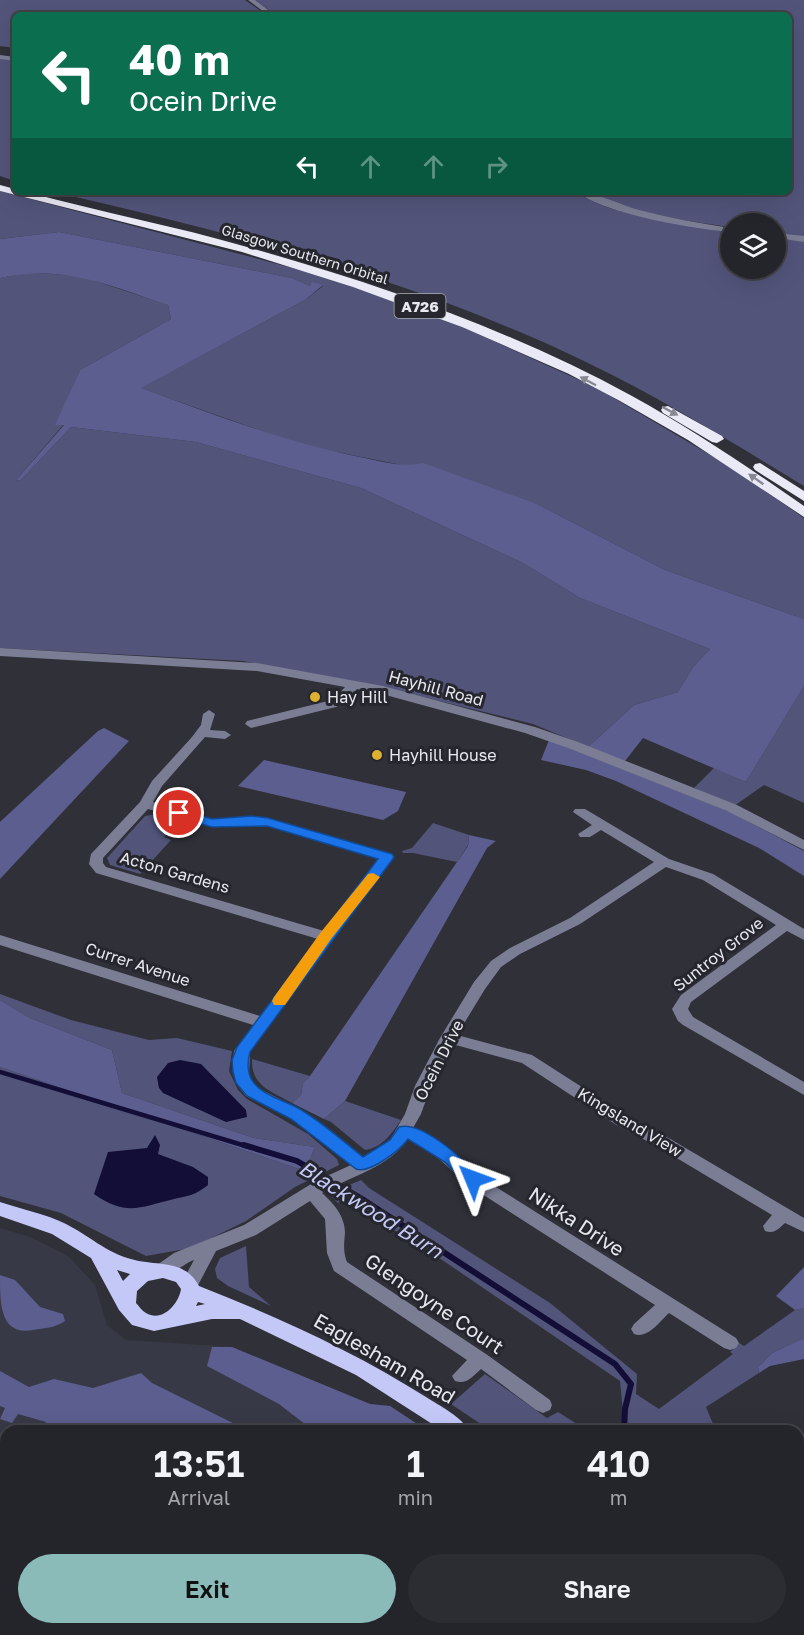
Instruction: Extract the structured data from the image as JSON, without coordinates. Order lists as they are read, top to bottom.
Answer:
{
  "streets": {
    "highway": ["Glasgow Southern Orbital", "A726"],
    "main road": ["Eaglesham Road"],
    "street": [
      "Hayhill Road",
      "Acton Gardens",
      "Suntroy Grove",
      "Currer Avenue",
      "Ocein Drive",
      "Kingsland View",
      "Nikka Drive",
      "Glengoyne Court"
    ]
  },
  "crossings": [
    ["Suntroy Grove", "Ocein Drive"],
    ["Ocein Drive", "Kingsland View"],
    ["Ocein Drive", "Nikka Drive"],
    ["Ocein Drive", "Glengoyne Court"],
    ["Ocein Drive", "Eaglesham Road"]
  ],
  "water": ["Blackwood Burn"],
  "places": ["Hay Hill", "Hayhill House"],
  "page": {
    "turn": ["40 m", "Ocein Drive"],
    "eta": [
      "13:51",
      "Arrival",
      "1",
      "min",
      "410",
      "m"
    ],
    "buttons": ["Exit", "Share"]
  }
}
